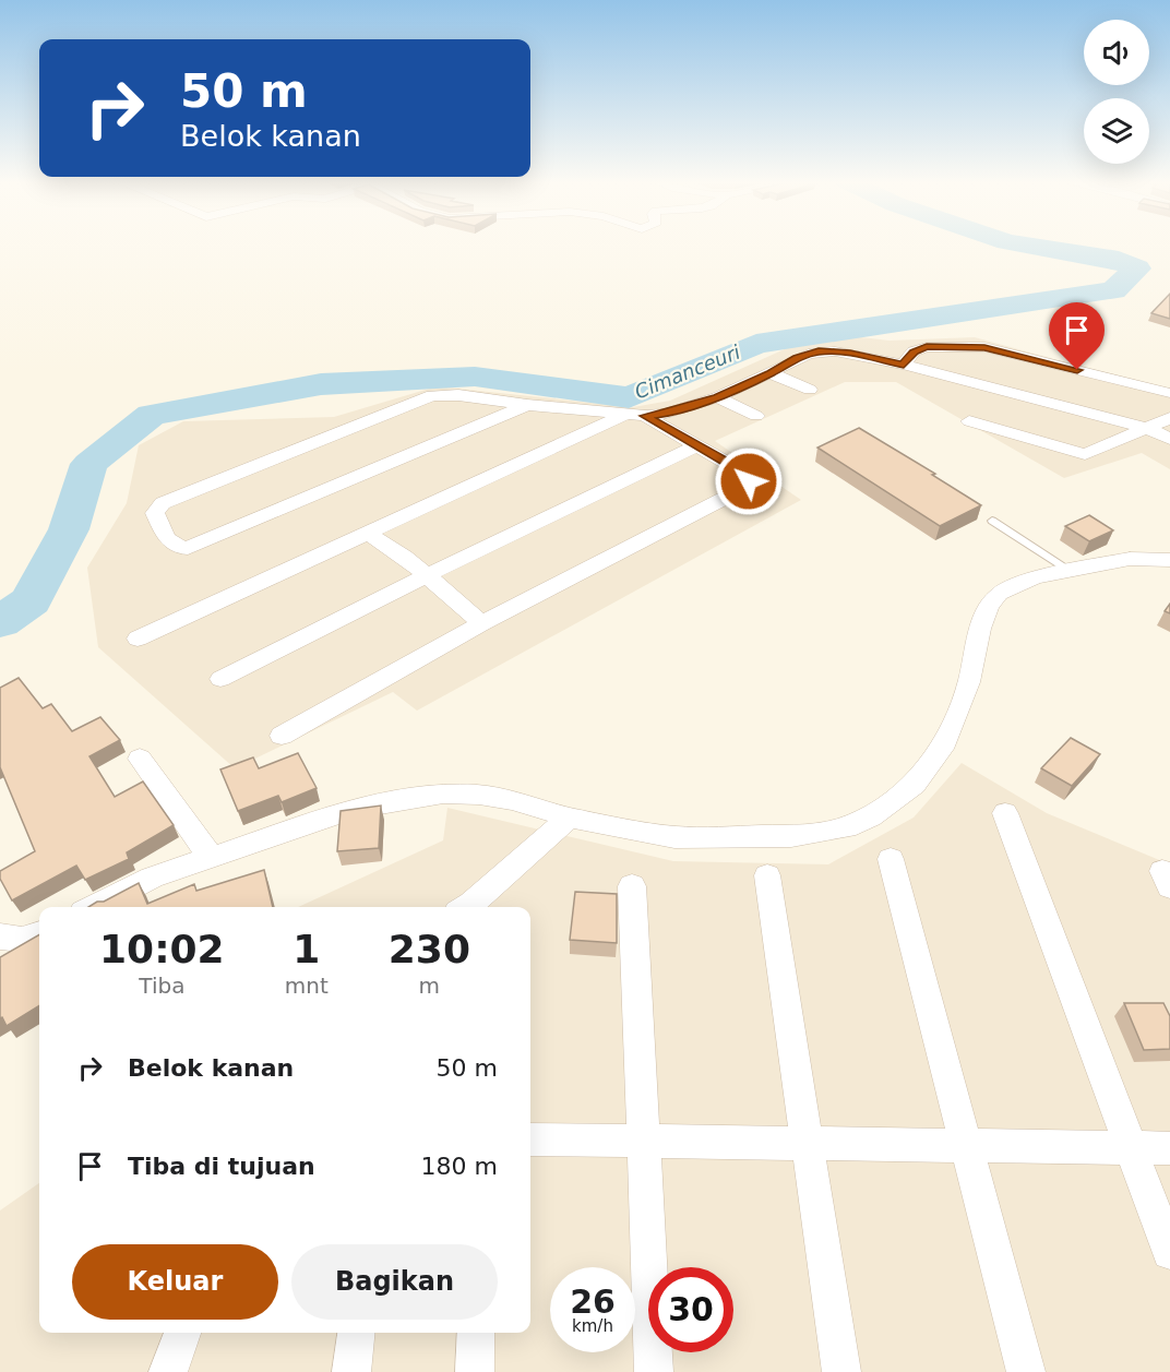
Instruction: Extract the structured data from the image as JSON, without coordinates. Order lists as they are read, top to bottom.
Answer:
{
  "water": ["Cimanceuri"],
  "page": {
    "turn": ["50 m", "Belok kanan"],
    "eta": [
      "10:02",
      "Tiba",
      "1",
      "mnt",
      "230",
      "m"
    ],
    "list": [
      {
        "name": "Belok kanan",
        "value": "50 m"
      },
      {
        "name": "Tiba di tujuan",
        "value": "180 m"
      }
    ],
    "buttons": ["Keluar", "Bagikan"],
    "speed": "26 km/h",
    "limit": "30"
  }
}
